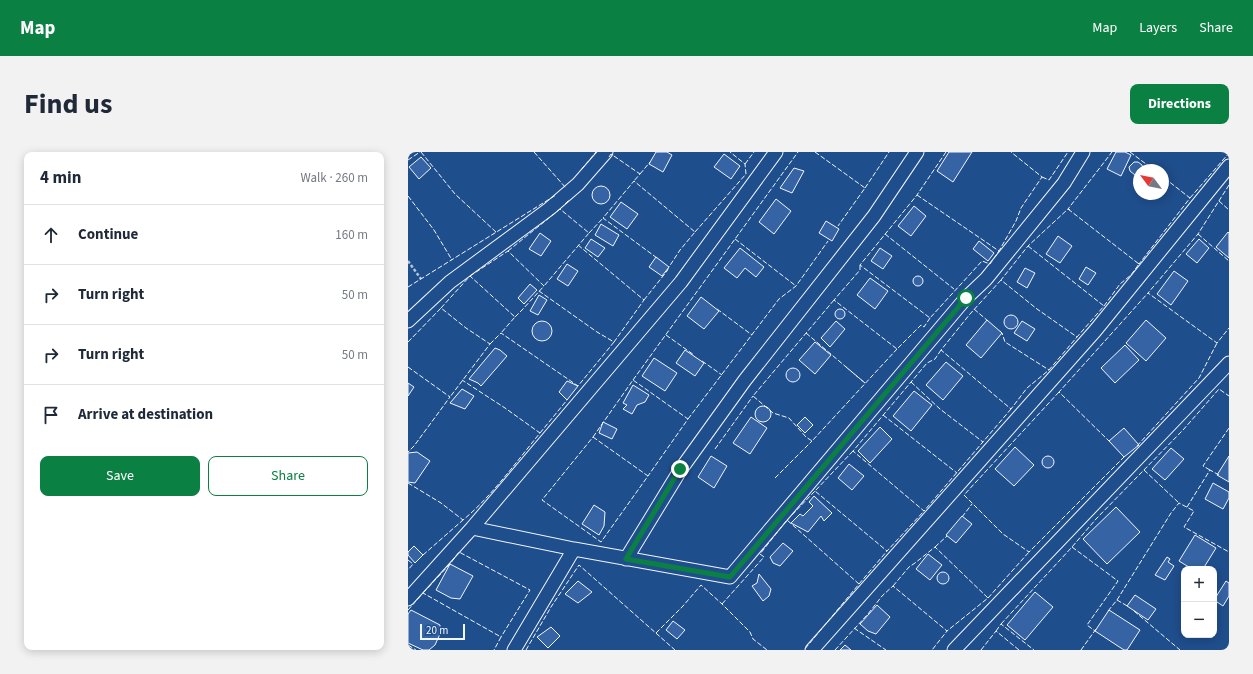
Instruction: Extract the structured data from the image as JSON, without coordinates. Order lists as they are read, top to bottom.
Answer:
{
  "scale_bar": "20 m",
  "north": "top left",
  "page": {
    "header": "Map",
    "nav": ["Map", "Layers", "Share"],
    "title": "Find us",
    "buttons": [
      "Directions",
      ["Save", "Share"]
    ],
    "heading": ["4 min", "Walk · 260 m"],
    "list": [
      ["Continue", "160 m"],
      ["Turn right", "50 m"],
      ["Turn right", "50 m"],
      "Arrive at destination"
    ],
    "map_buttons": ["+", "−"],
    "scale": "20 m"
  }
}
